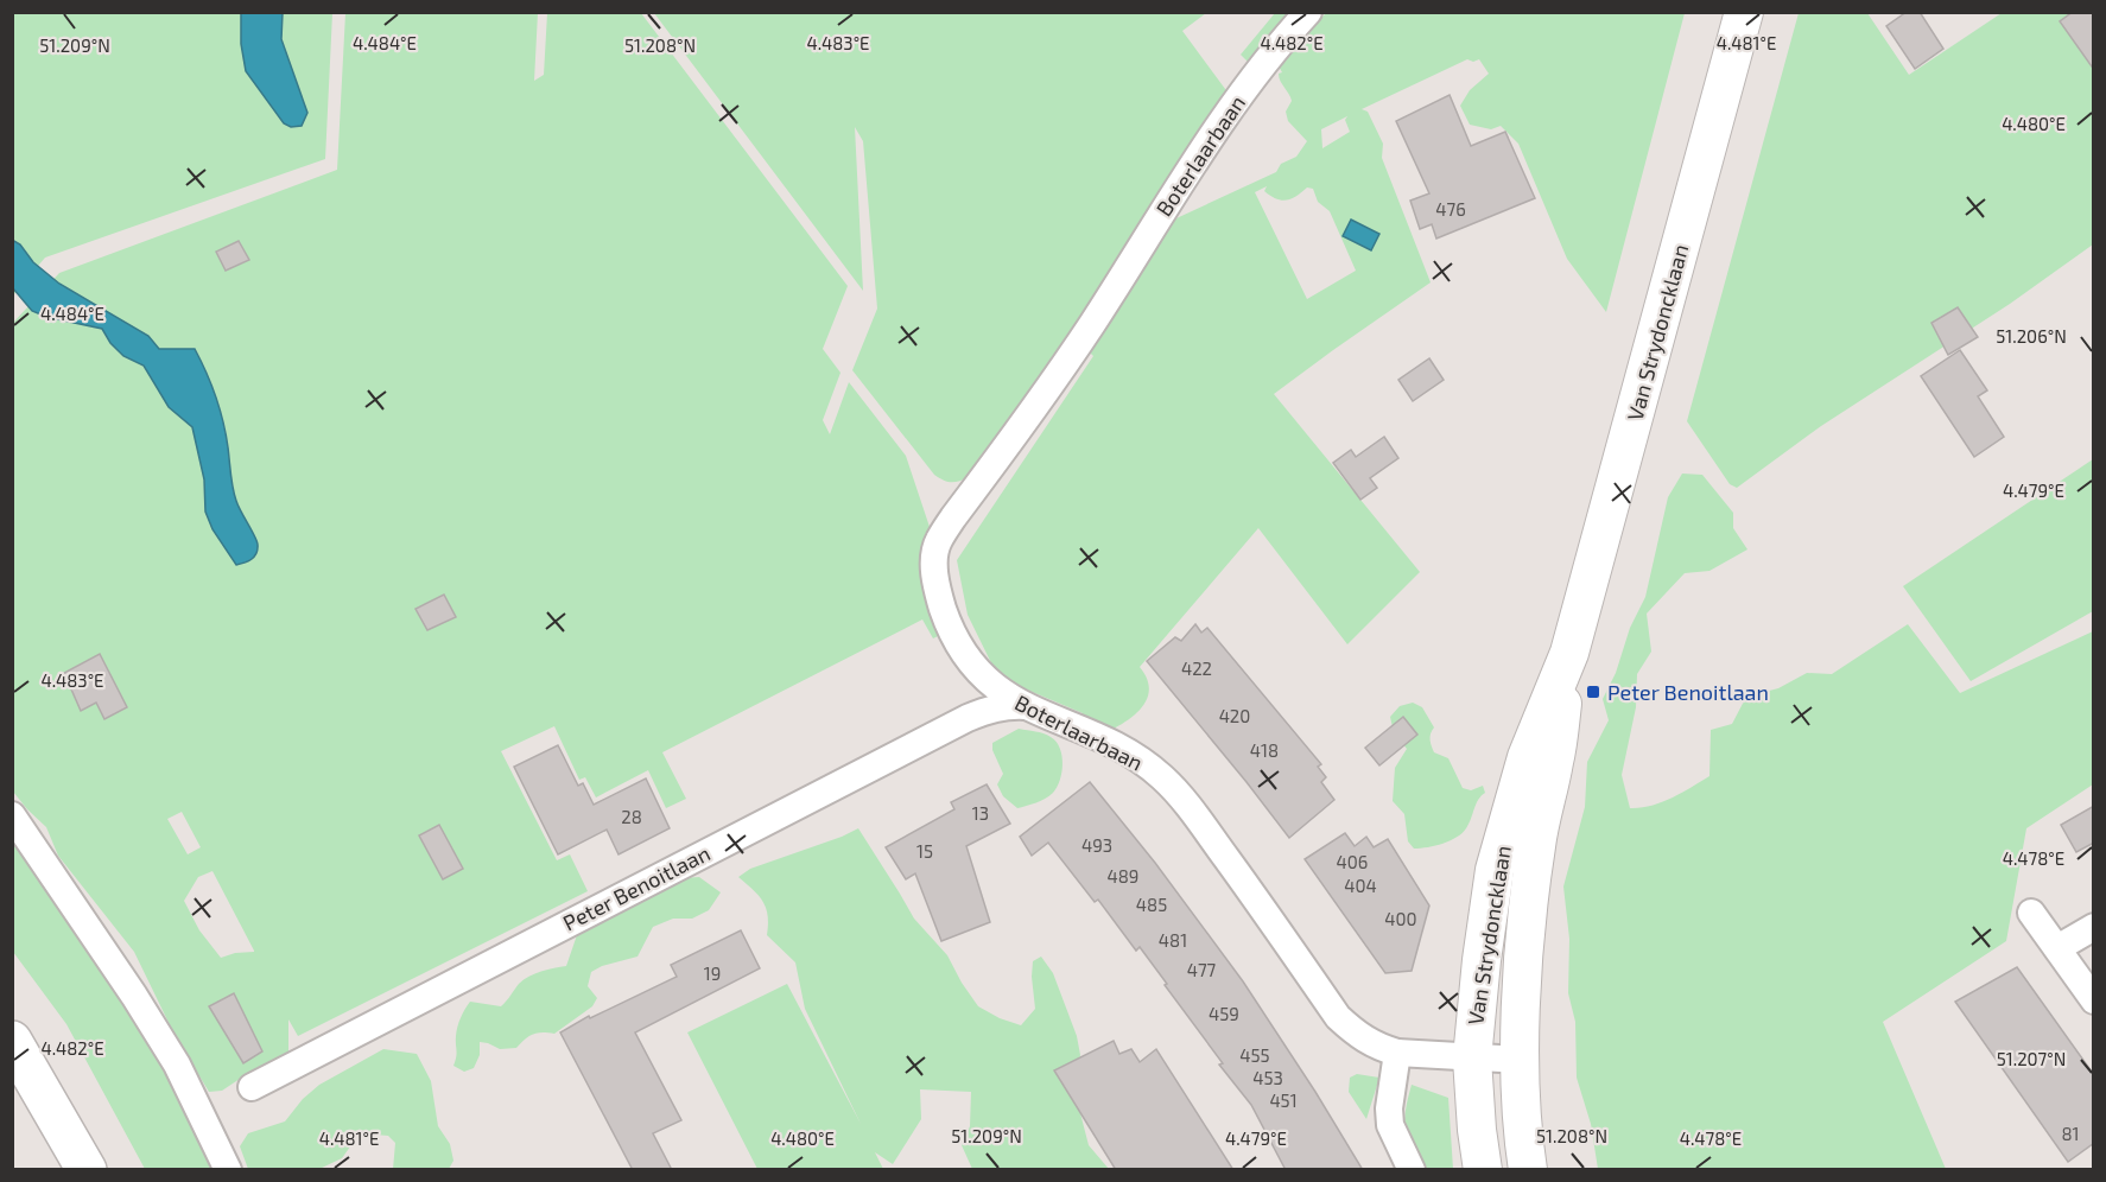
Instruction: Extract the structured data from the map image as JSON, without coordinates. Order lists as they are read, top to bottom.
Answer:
{
  "streets": {
    "main road": ["Van Strydoncklaan"],
    "street": ["Boterlaarbaan", "Peter Benoitlaan"]
  },
  "crossings": [
    ["Boterlaarbaan", "Van Strydoncklaan"],
    ["Boterlaarbaan", "Peter Benoitlaan"]
  ],
  "places": {
    "transit": ["Peter Benoitlaan"]
  },
  "house_numbers": [
    "476",
    "422",
    "420",
    "418",
    "13",
    "28",
    "493",
    "15",
    "406",
    "489",
    "404",
    "485",
    "400",
    "481",
    "477",
    "19",
    "459",
    "455",
    "453",
    "451",
    "81"
  ],
  "coordinates": [
    "4.484°E",
    "4.483°E",
    "4.482°E",
    "4.481°E",
    "51.208°N",
    "51.209°N",
    "4.480°E",
    "51.206°N",
    "4.479°E",
    "4.478°E",
    "51.207°N"
  ]
}
